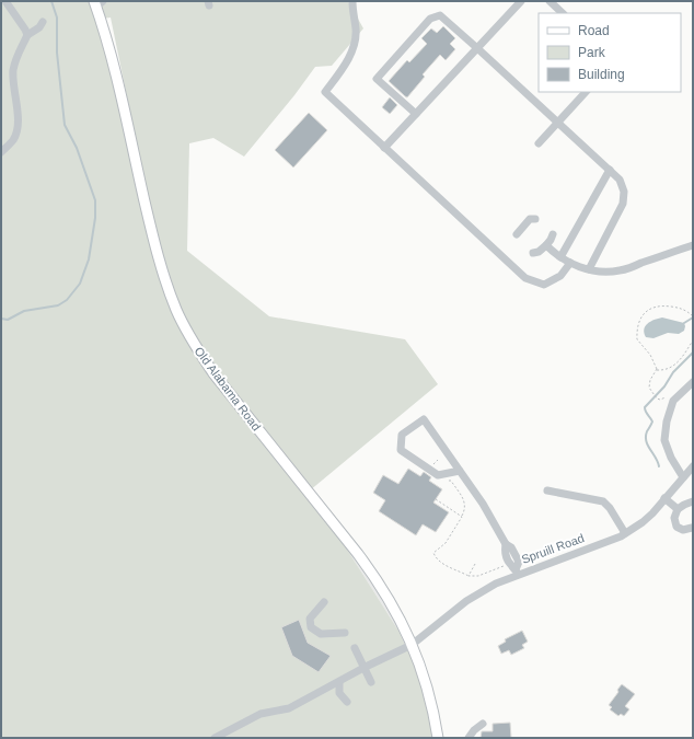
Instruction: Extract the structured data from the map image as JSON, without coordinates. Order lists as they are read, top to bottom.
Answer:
{
  "streets": {
    "main road": ["Old Alabama Road"],
    "street": ["Spruill Road"]
  },
  "crossings": [
    ["Old Alabama Road", "Spruill Road"]
  ],
  "legend": ["Road", "Park", "Building"]
}
